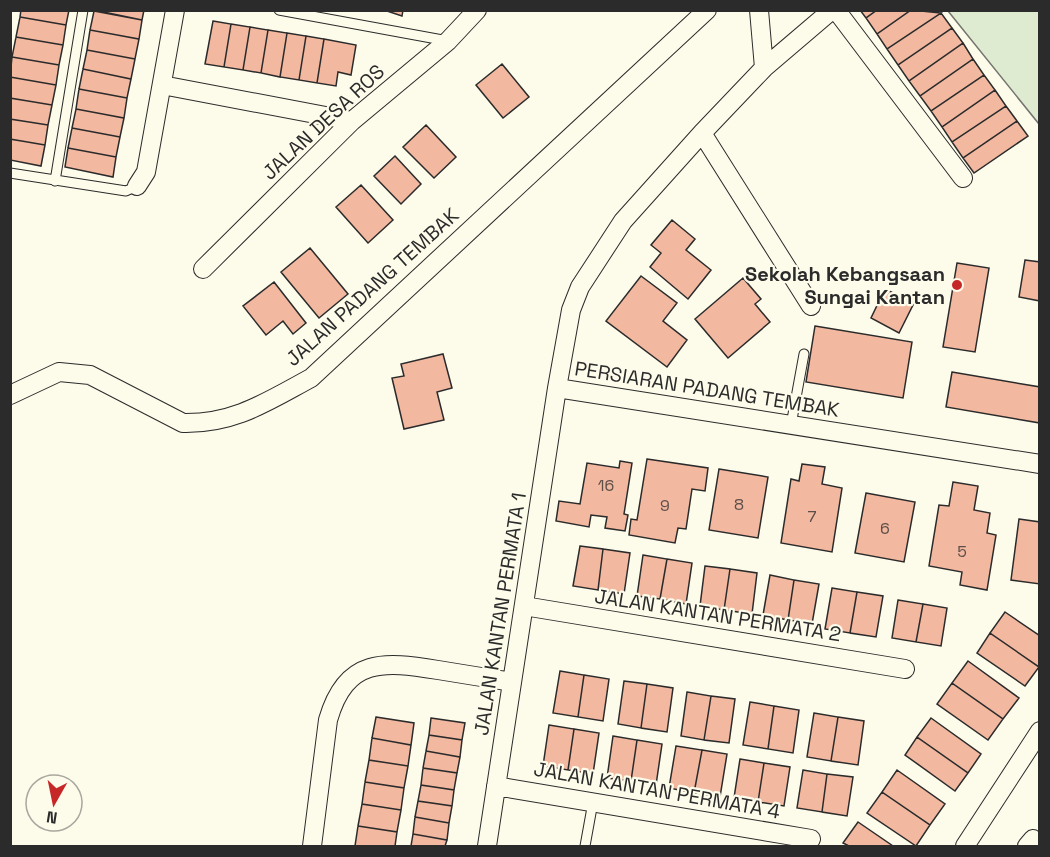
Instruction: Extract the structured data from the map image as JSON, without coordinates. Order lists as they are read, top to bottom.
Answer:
{
  "streets": {
    "street": [
      "JALAN DESA ROS",
      "JALAN PADANG TEMBAK",
      "PERSIARAN PADANG TEMBAK",
      "JALAN KANTAN PERMATA 1",
      "JALAN KANTAN PERMATA 2",
      "JALAN KANTAN PERMATA 4"
    ]
  },
  "crossings": [
    ["PERSIARAN PADANG TEMBAK", "JALAN KANTAN PERMATA 1"],
    ["JALAN KANTAN PERMATA 1", "JALAN KANTAN PERMATA 2"],
    ["JALAN KANTAN PERMATA 1", "JALAN KANTAN PERMATA 4"]
  ],
  "places": ["Sekolah Kebangsaan Sungai Kantan"],
  "house_numbers": [
    "16",
    "8",
    "9",
    "7",
    "6",
    "5"
  ],
  "north": "bottom"
}
